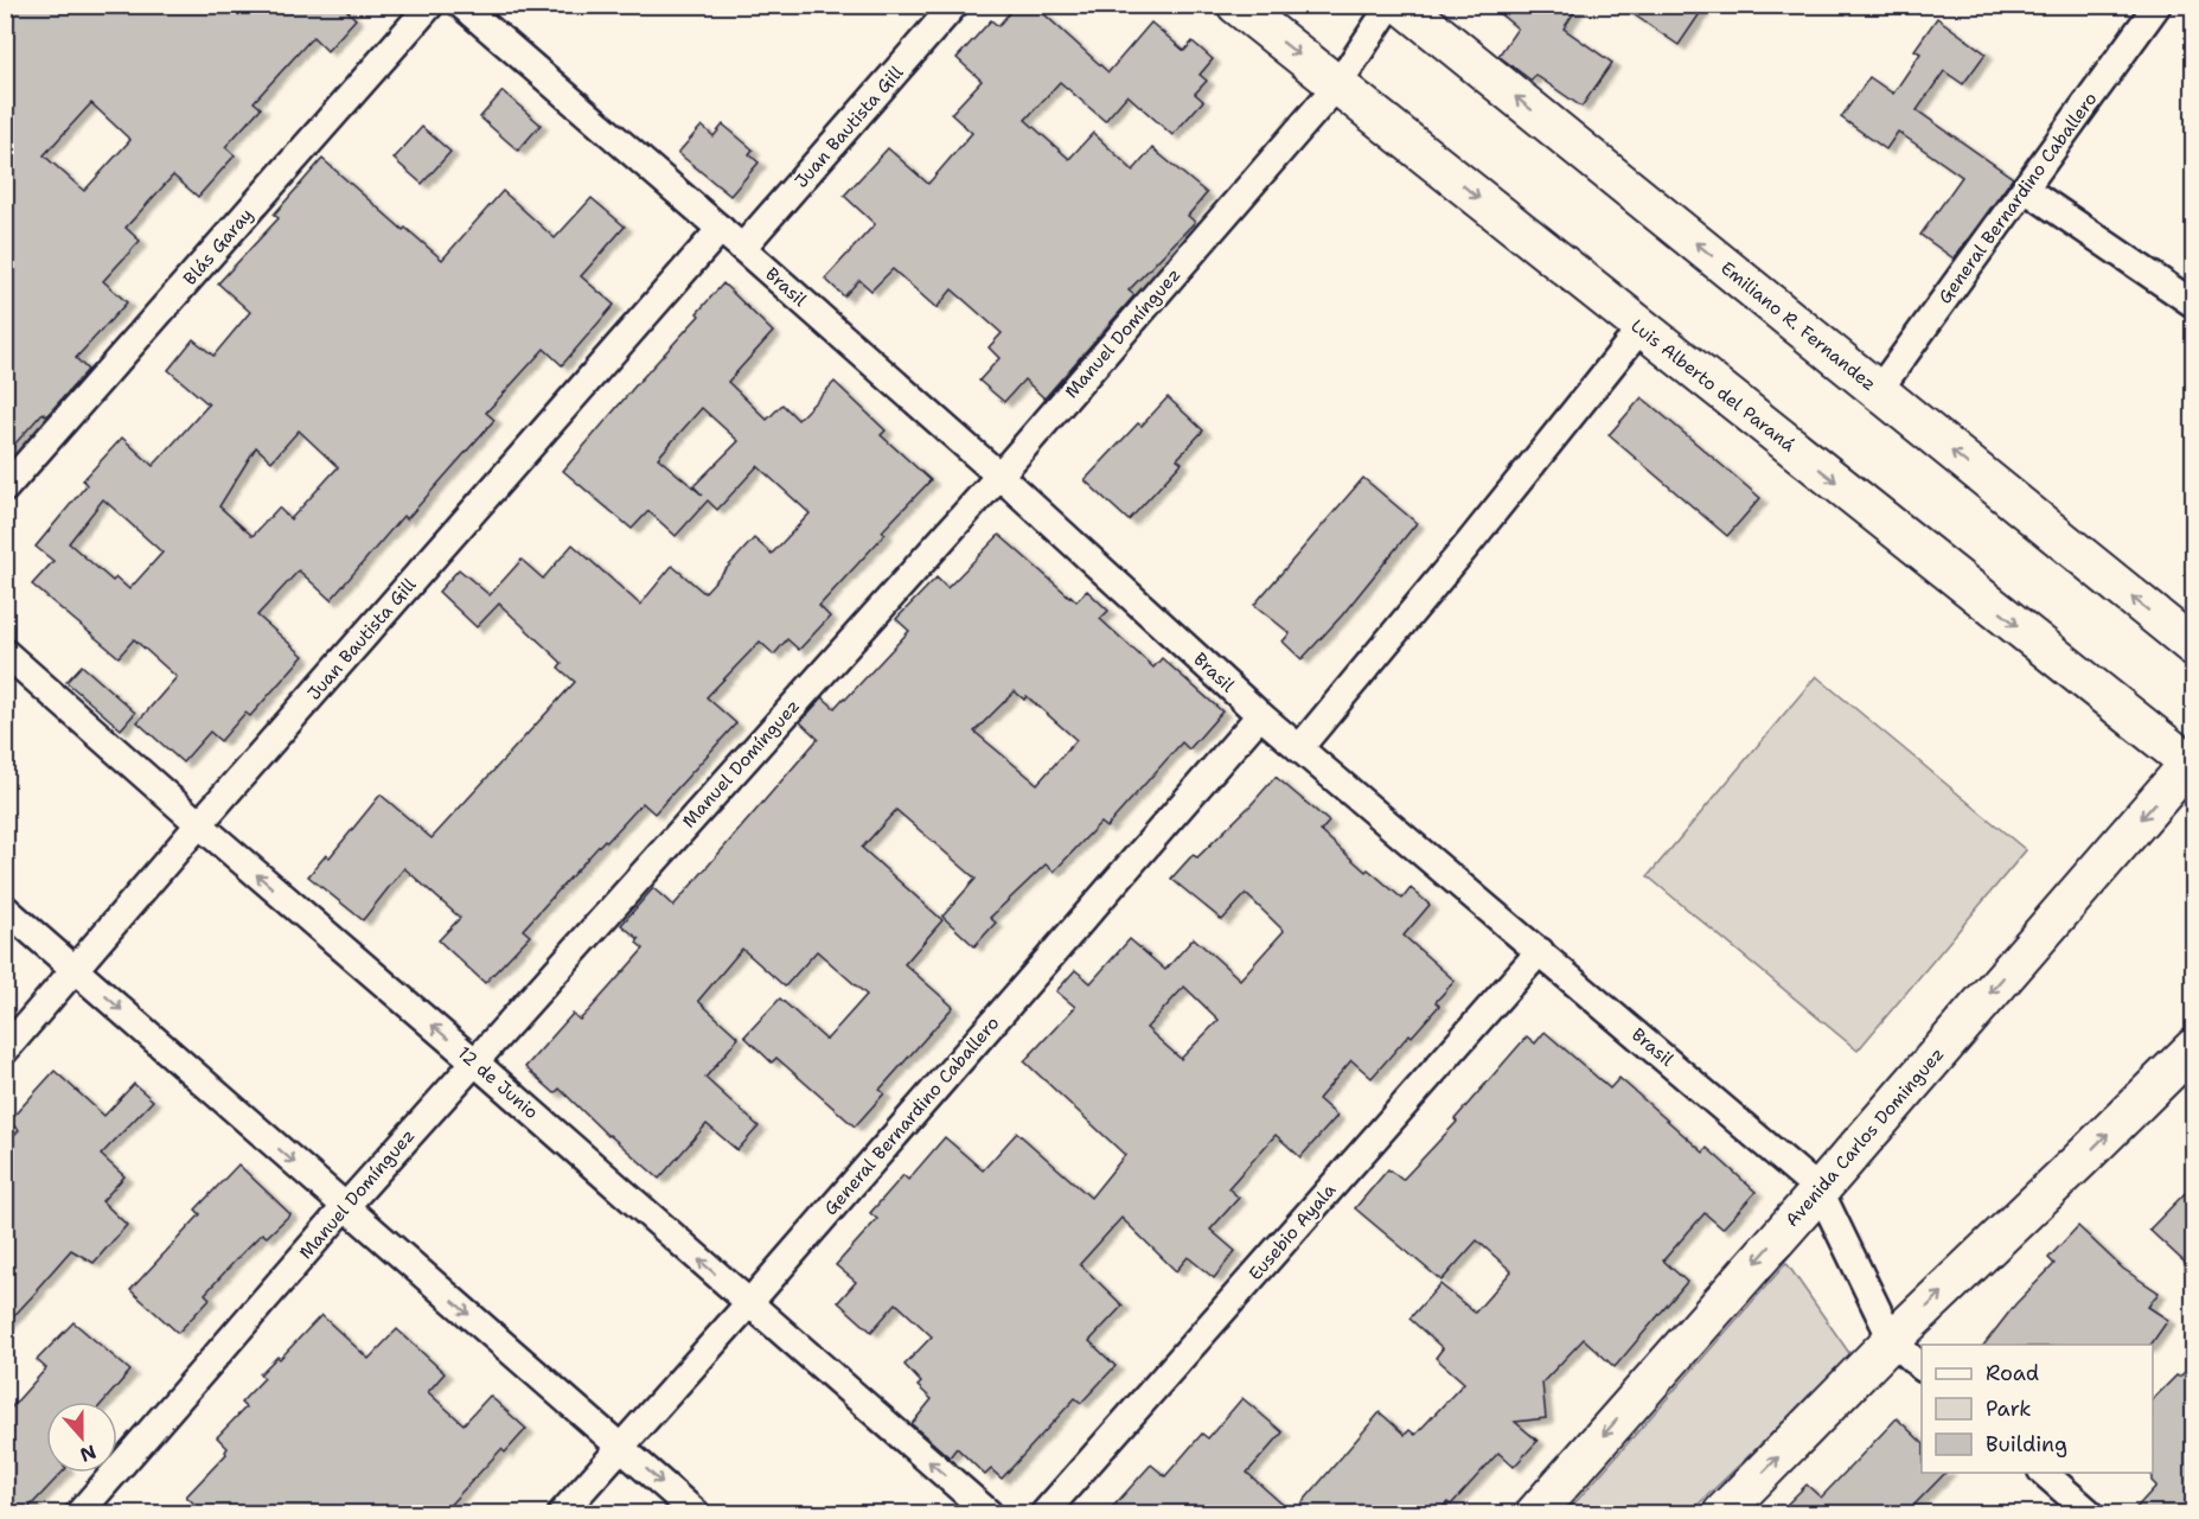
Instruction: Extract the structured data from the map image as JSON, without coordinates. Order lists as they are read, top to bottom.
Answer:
{
  "streets": {
    "main road": ["Emiliano R. Fernandez", "Luis Alberto del Paraná", "Avenida Carlos Dominguez"],
    "street": [
      "Juan Bautista Gill",
      "General Bernardino Caballero",
      "Blás Garay",
      "Brasil",
      "Manuel Domínguez",
      "12 de Junio",
      "Eusebio Ayala"
    ]
  },
  "crossings": [
    ["Juan Bautista Gill", "Brasil"],
    ["Juan Bautista Gill", "12 de Junio"],
    ["General Bernardino Caballero", "Brasil"],
    ["General Bernardino Caballero", "Emiliano R. Fernandez"],
    ["General Bernardino Caballero", "12 de Junio"],
    ["Brasil", "Manuel Domínguez"],
    ["Brasil", "Avenida Carlos Dominguez"],
    ["Brasil", "Eusebio Ayala"],
    ["Manuel Domínguez", "Luis Alberto del Paraná"],
    ["Manuel Domínguez", "12 de Junio"],
    ["Luis Alberto del Paraná", "Avenida Carlos Dominguez"]
  ],
  "one_way": ["Emiliano R. Fernandez", "Luis Alberto del Paraná"],
  "legend": ["Road", "Park", "Building"],
  "north": "bottom"
}
